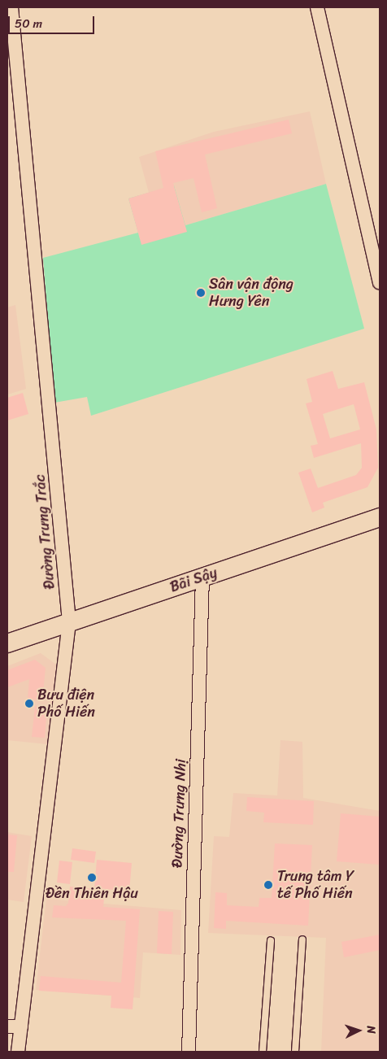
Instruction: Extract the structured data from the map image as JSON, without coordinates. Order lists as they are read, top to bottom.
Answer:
{
  "streets": {
    "street": ["Đường Trưng Trắc", "Bãi Sậy", "Đường Trưng Nhị"]
  },
  "crossings": [
    ["Đường Trưng Trắc", "Bãi Sậy"],
    ["Bãi Sậy", "Đường Trưng Nhị"]
  ],
  "places": [
    "Sân vận động Hưng Yên",
    "Bưu điện Phố Hiến",
    "Đền Thiên Hậu",
    "Trung tâm Y tế Phố Hiến"
  ],
  "scale_bar": "50 m",
  "north": "right"
}
